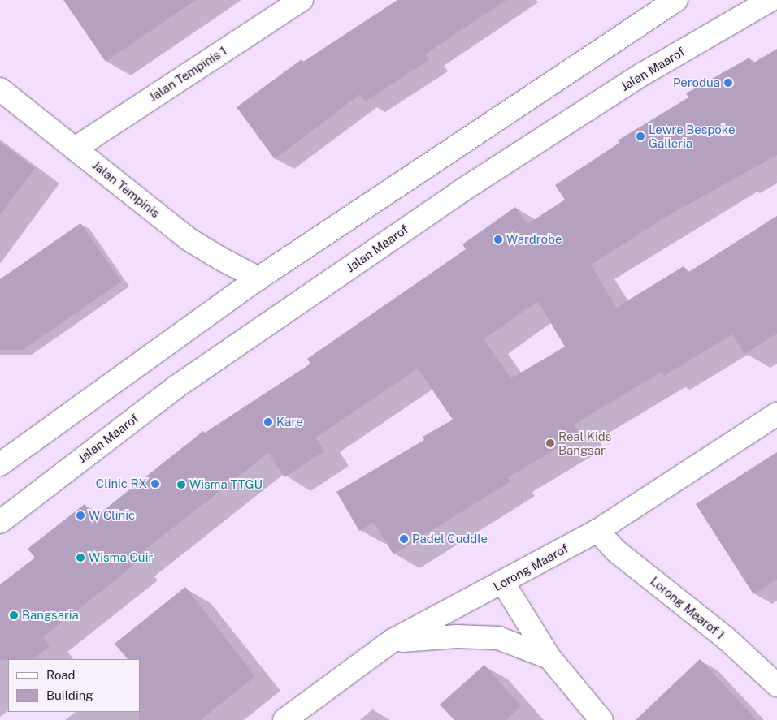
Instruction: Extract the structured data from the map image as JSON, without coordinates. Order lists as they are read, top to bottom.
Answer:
{
  "streets": {
    "street": [
      "Jalan Maarof",
      "Jalan Tempinis 1",
      "Jalan Tempinis",
      "Lorong Maarof",
      "Lorong Maarof 1"
    ]
  },
  "crossings": [
    ["Jalan Tempinis 1", "Jalan Tempinis"],
    ["Lorong Maarof", "Lorong Maarof 1"]
  ],
  "places": [
    "Perodua",
    "Lewre Bespoke Galleria",
    "Wardrobe",
    "Kare",
    "Real Kids Bangsar",
    "Clinic RX",
    "Wisma TTGU",
    "W Clinic",
    "Padel Cuddle",
    "Wisma Cuir",
    "Bangsaria"
  ],
  "legend": ["Road", "Building"]
}
